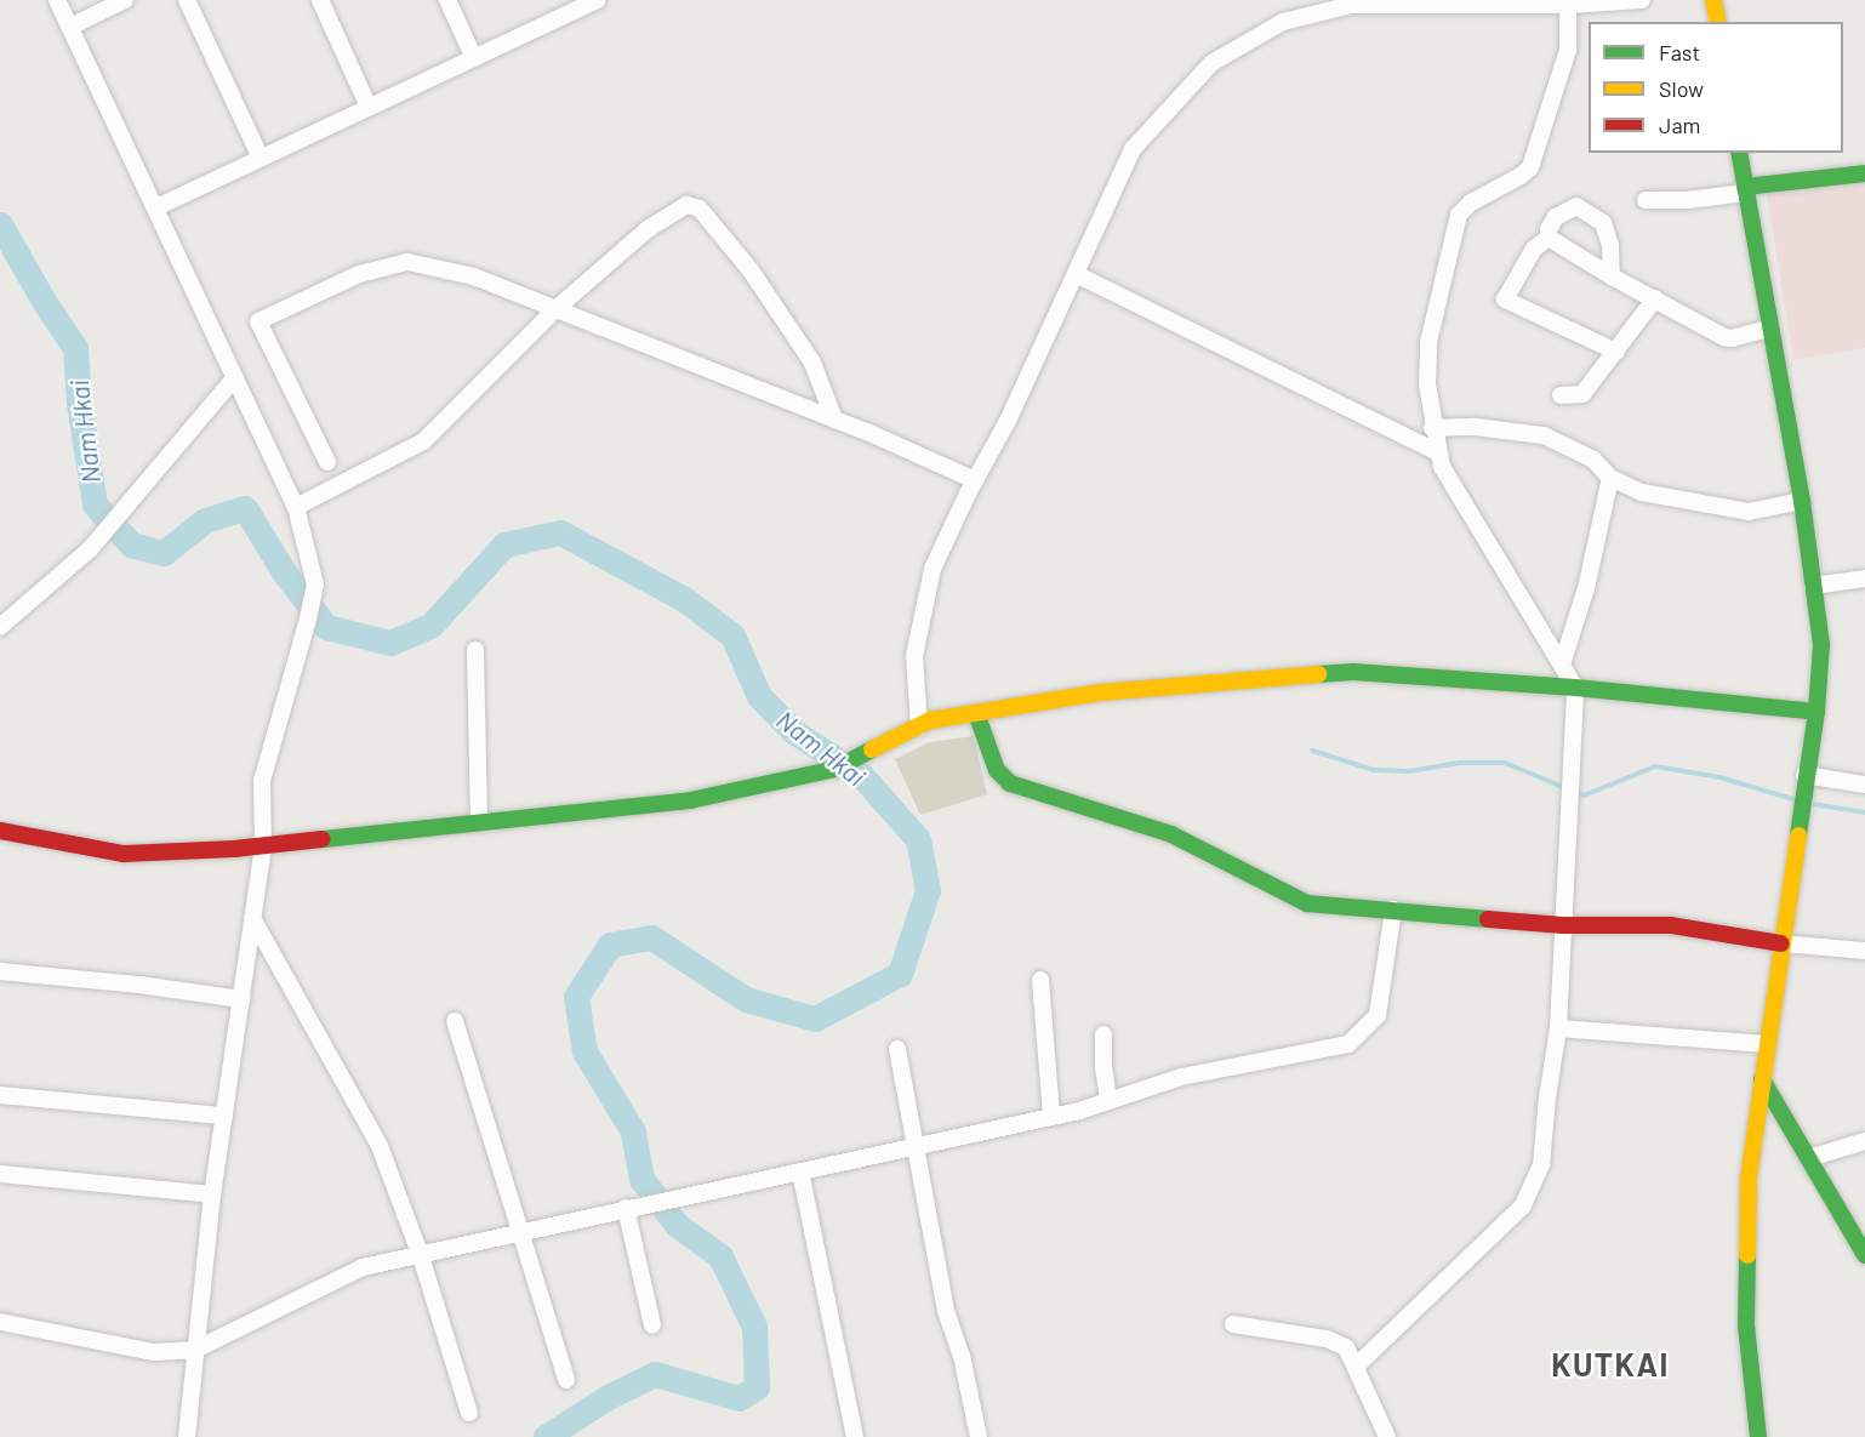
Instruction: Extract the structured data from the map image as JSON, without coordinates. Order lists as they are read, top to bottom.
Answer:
{
  "districts": ["KUTKAI"],
  "water": ["Nam Hkai"],
  "legend": ["Fast", "Slow", "Jam"]
}
